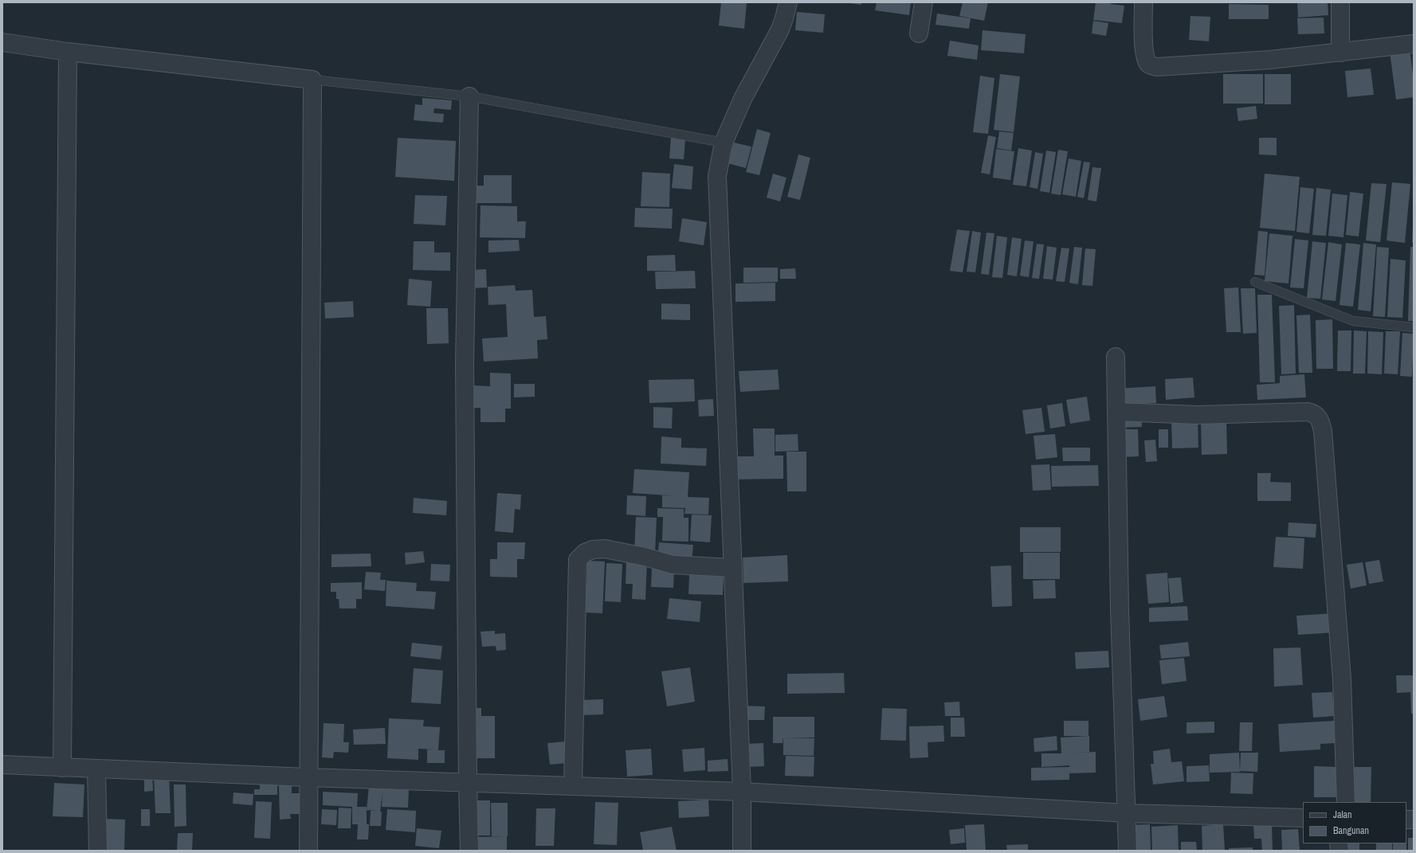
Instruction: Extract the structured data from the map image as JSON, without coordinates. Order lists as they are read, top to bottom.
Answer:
{
  "legend": ["Jalan", "Bangunan"]
}
